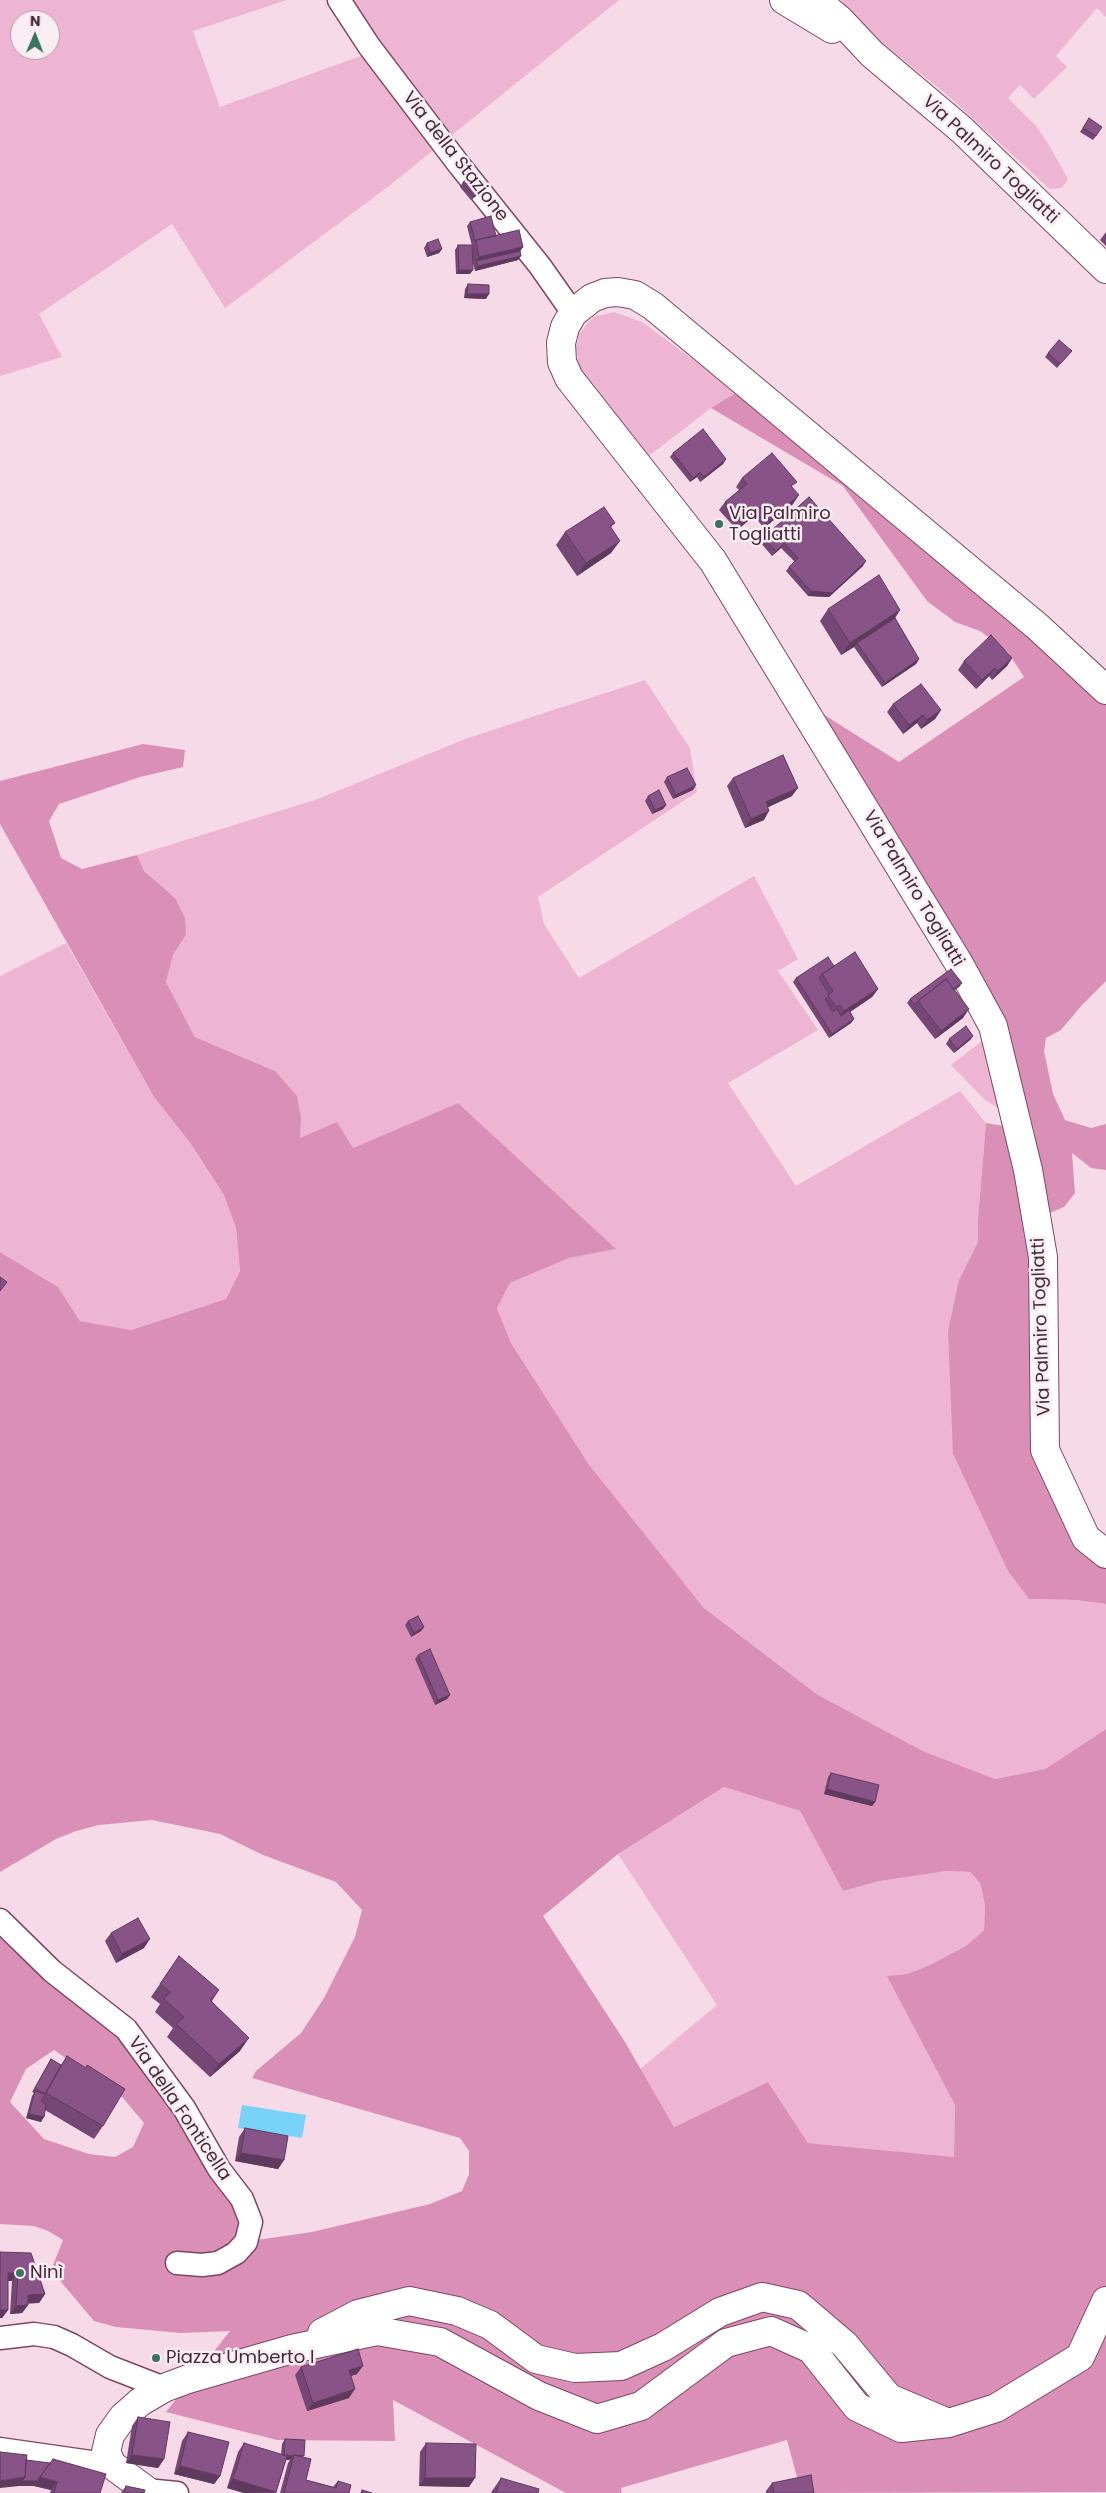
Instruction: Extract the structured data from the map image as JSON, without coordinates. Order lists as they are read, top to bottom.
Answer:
{
  "streets": {
    "street": ["Via della Stazione", "Via Palmiro Togliatti", "Via della Fonticella"]
  },
  "crossings": [
    ["Via della Stazione", "Via Palmiro Togliatti"]
  ],
  "places": ["Via Palmiro Togliatti", "Ninì", "Piazza Umberto I"],
  "north": "top"
}
